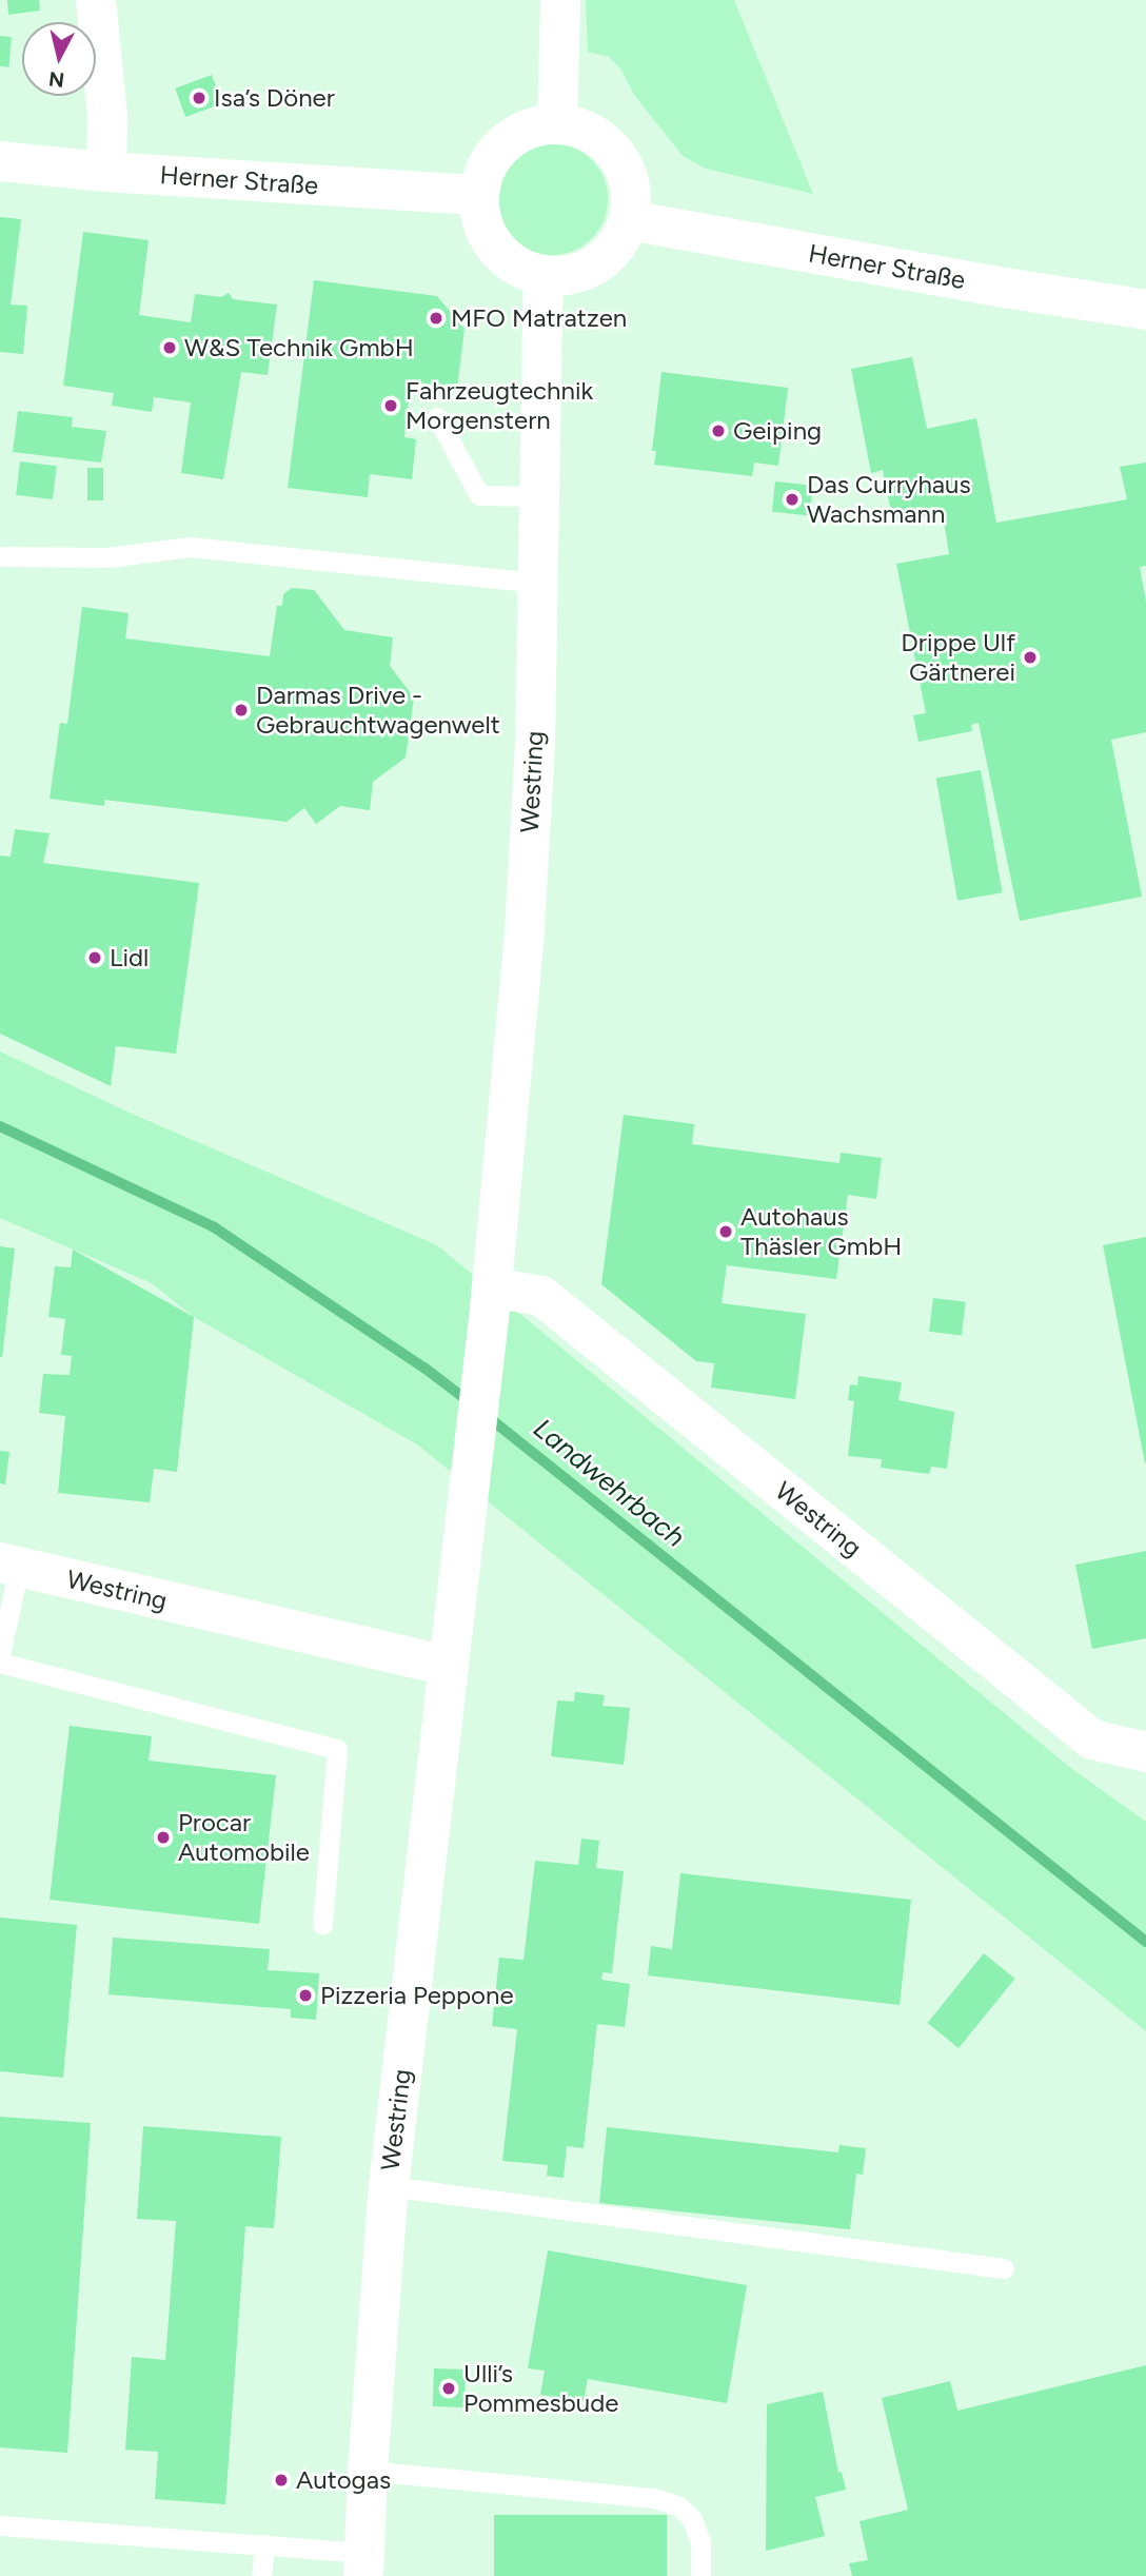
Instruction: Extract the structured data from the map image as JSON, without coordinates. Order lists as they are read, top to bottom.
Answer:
{
  "streets": {
    "main road": ["Herner Straße", "Westring"]
  },
  "crossings": [
    ["Herner Straße", "Westring"]
  ],
  "water": ["Landwehrbach"],
  "places": [
    "Isa’s Döner",
    "MFO Matratzen",
    "W&S Technik GmbH",
    "Fahrzeugtechnik Morgenstern",
    "Geiping",
    "Das Curryhaus Wachsmann",
    "Drippe Ulf Gärtnerei",
    "Darmas Drive - Gebrauchtwagenwelt",
    "Lidl",
    "Autohaus Thäsler GmbH",
    "Procar Automobile",
    "Pizzeria Peppone",
    "Ulli’s Pommesbude",
    "Autogas"
  ],
  "north": "bottom"
}
